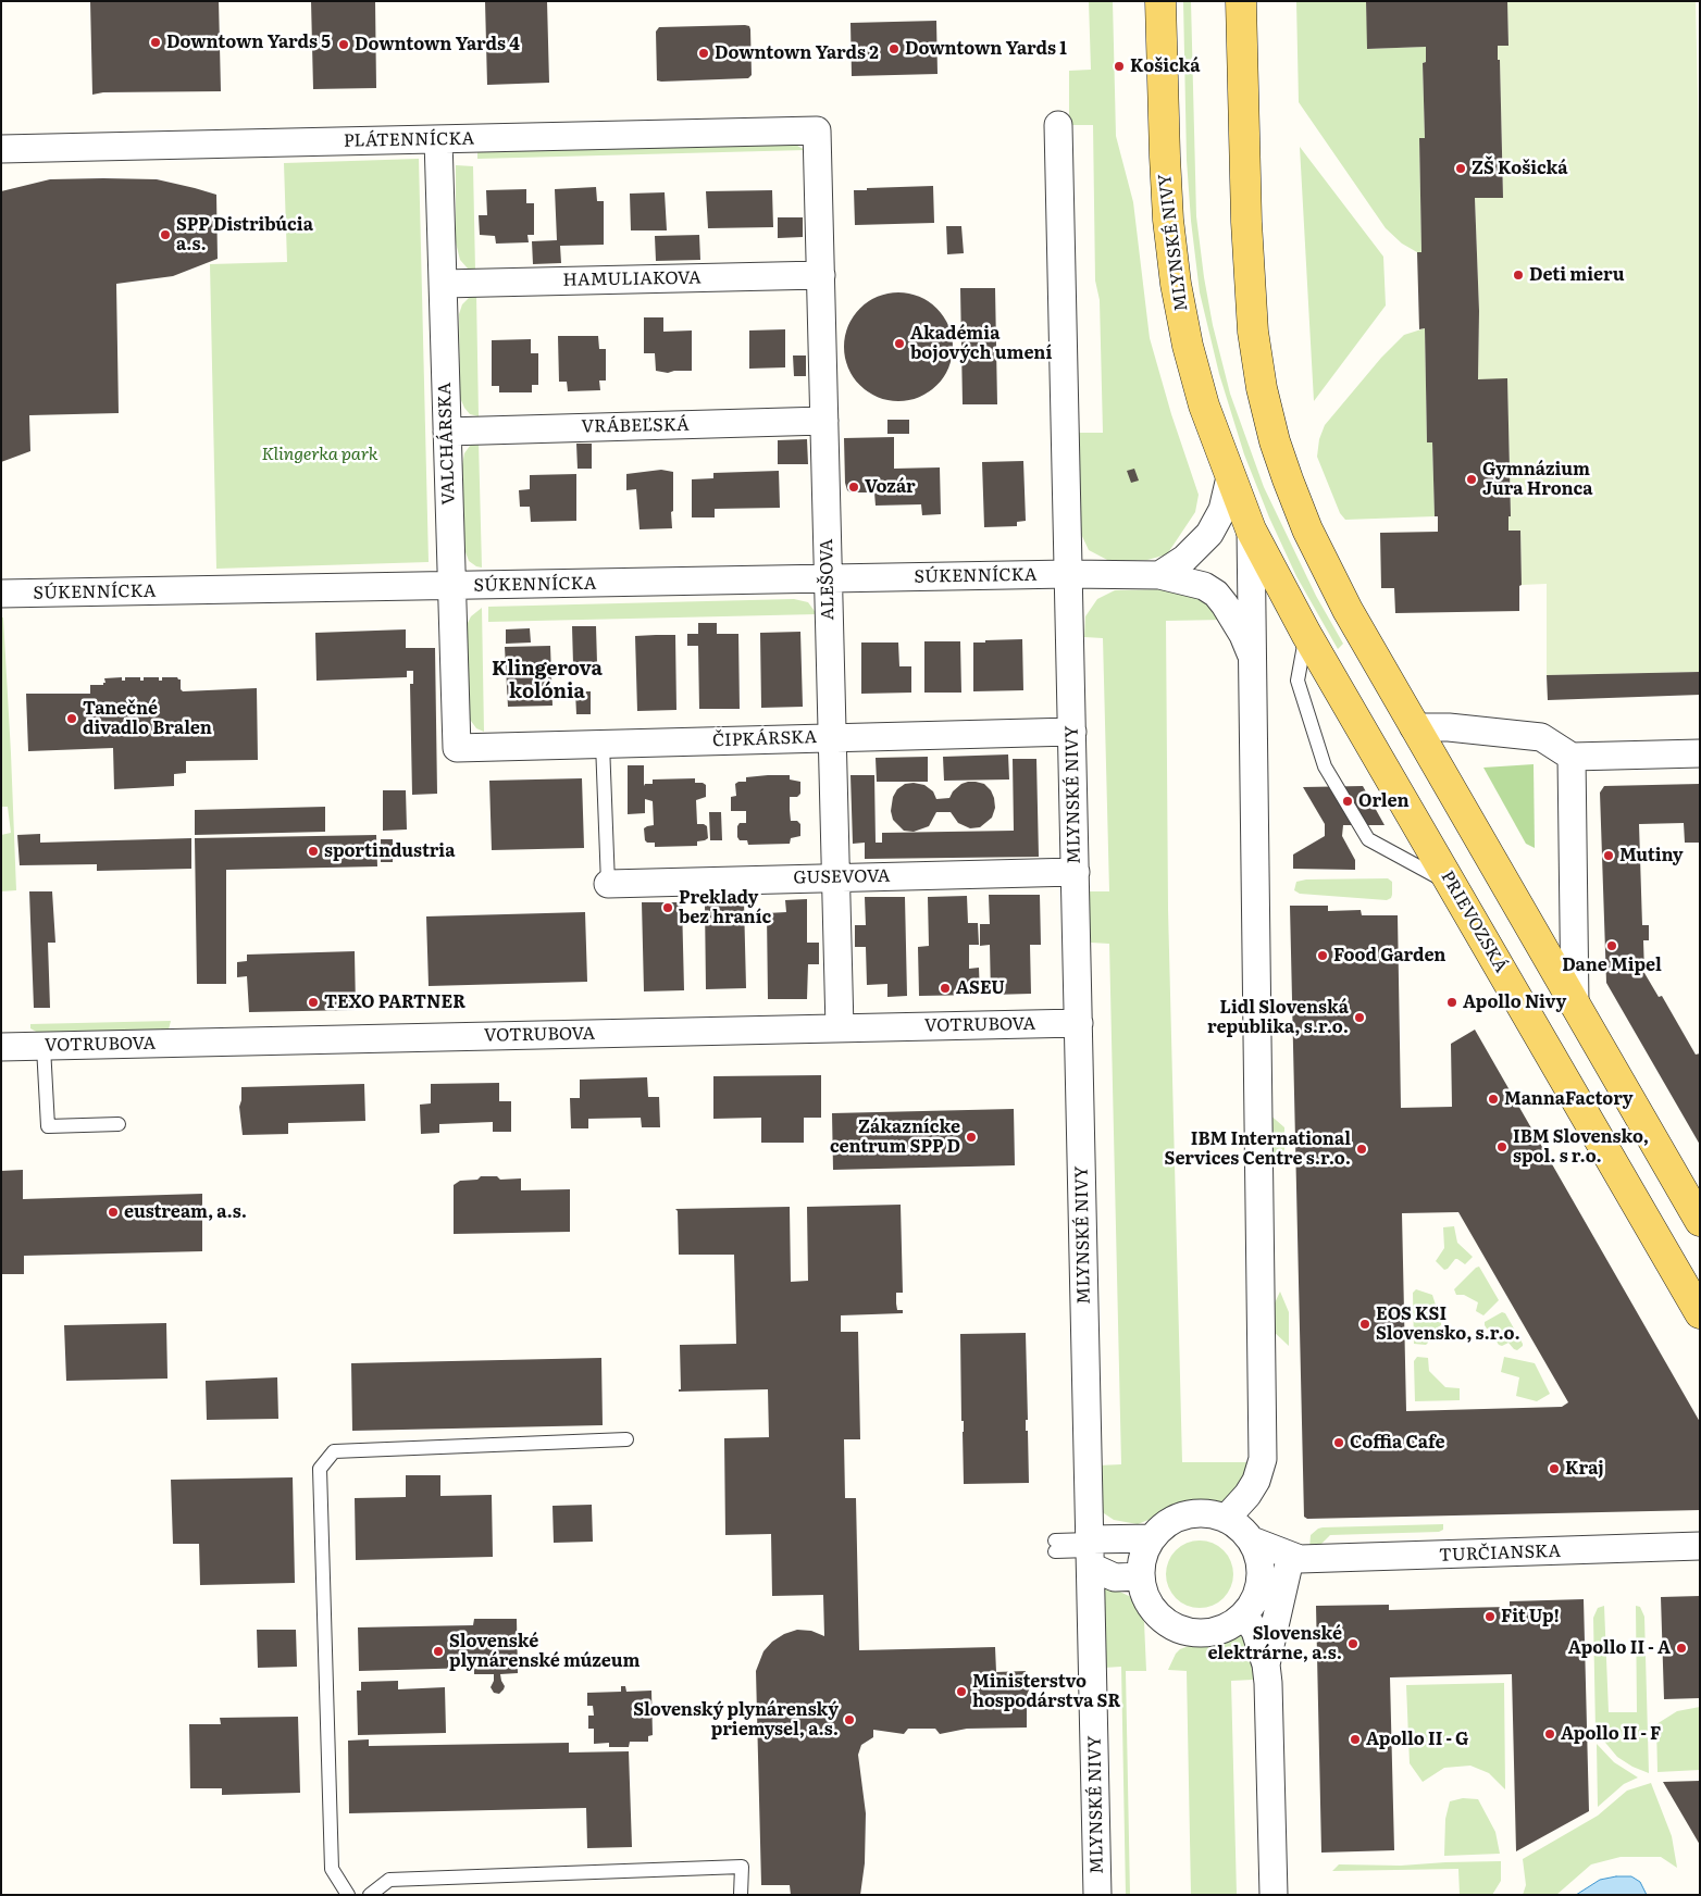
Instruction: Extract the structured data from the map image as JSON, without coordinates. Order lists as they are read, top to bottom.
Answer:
{
  "streets": {
    "main road": ["MLYNSKÉ NIVY", "PRIEVOZSKÁ"],
    "street": [
      "PLÁTENNÍCKA",
      "HAMULIAKOVA",
      "VRÁBEĽSKÁ",
      "VALCHÁRSKA",
      "SÚKENNÍCKA",
      "ALEŠOVA",
      "ČIPKÁRSKA",
      "GUSEVOVA",
      "VOTRUBOVA",
      "TURČIANSKA"
    ]
  },
  "crossings": [
    ["PLÁTENNÍCKA", "VALCHÁRSKA"],
    ["PLÁTENNÍCKA", "ALEŠOVA"],
    ["MLYNSKÉ NIVY", "SÚKENNÍCKA"],
    ["MLYNSKÉ NIVY", "ČIPKÁRSKA"],
    ["MLYNSKÉ NIVY", "GUSEVOVA"],
    ["MLYNSKÉ NIVY", "PRIEVOZSKÁ"],
    ["MLYNSKÉ NIVY", "VOTRUBOVA"],
    ["MLYNSKÉ NIVY", "TURČIANSKA"],
    ["HAMULIAKOVA", "VALCHÁRSKA"],
    ["HAMULIAKOVA", "ALEŠOVA"],
    ["VRÁBEĽSKÁ", "VALCHÁRSKA"],
    ["VRÁBEĽSKÁ", "ALEŠOVA"],
    ["VALCHÁRSKA", "SÚKENNÍCKA"],
    ["VALCHÁRSKA", "ČIPKÁRSKA"],
    ["SÚKENNÍCKA", "ALEŠOVA"],
    ["ALEŠOVA", "ČIPKÁRSKA"],
    ["ALEŠOVA", "GUSEVOVA"],
    ["ALEŠOVA", "VOTRUBOVA"]
  ],
  "districts": ["Klingerova kolónia"],
  "parks": ["Klingerka park"],
  "places": [
    "Downtown Yards 5",
    "Downtown Yards 4",
    "Downtown Yards 1",
    "Downtown Yards 2",
    "Košická",
    "ZŠ Košická",
    "SPP Distribúcia a.s.",
    "Deti mieru",
    "Akadémia bojových umení",
    "Gymnázium Jura Hronca",
    "Vozár",
    "Tanečné divadlo Bralen",
    "Orlen",
    "sportindustria",
    "Mutiny",
    "Preklady bez hraníc",
    "Dane Mipel",
    "Food Garden",
    "ASEU",
    "TEXO PARTNER",
    "Apollo Nivy",
    "Lidl Slovenská republika, s.r.o.",
    "MannaFactory",
    "Zákaznícke centrum SPP D",
    "IBM Slovensko, spol. s r.o.",
    "IBM International Services Centre s.r.o.",
    "eustream, a.s.",
    "EOS KSI Slovensko, s.r.o.",
    "Coffia Cafe",
    "Kraj",
    "Fit Up!",
    "Slovenské elektrárne, a.s.",
    "Apollo II - A",
    "Slovenské plynárenské múzeum",
    "Ministerstvo hospodárstva SR",
    "Slovenský plynárenský priemysel, a.s.",
    "Apollo II - F",
    "Apollo II - G"
  ]
}
